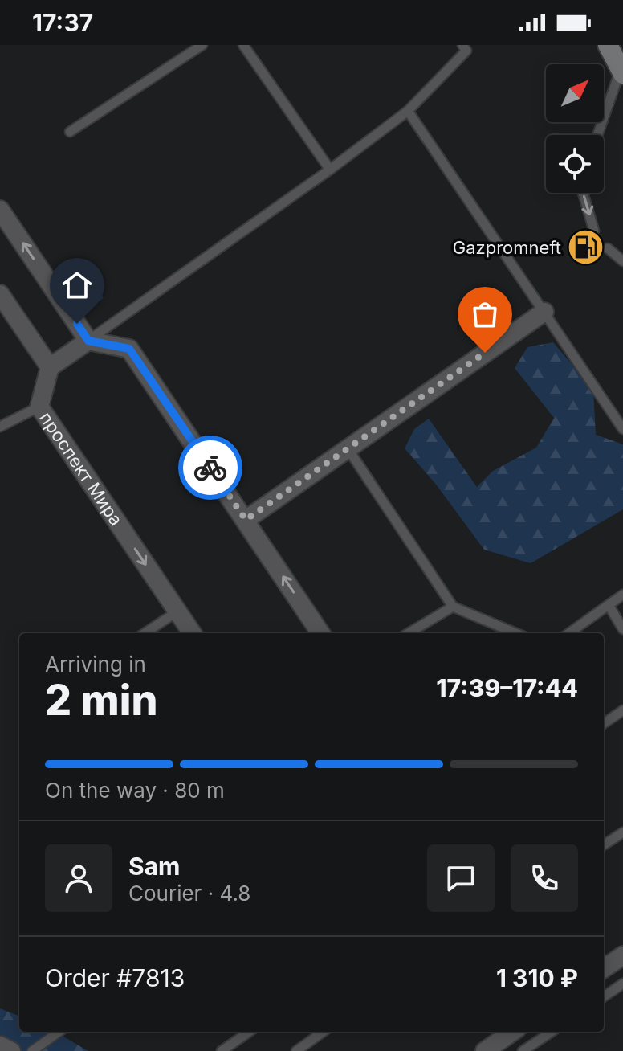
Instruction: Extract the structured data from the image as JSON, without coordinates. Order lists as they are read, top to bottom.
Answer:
{
  "streets": {
    "street": ["проспект Мира"]
  },
  "places": {
    "fuel station": ["Gazpromneft"]
  },
  "north": "top right",
  "page": {
    "status": "17:37",
    "heading": ["2 min", "Arriving in", "17:39–17:44"],
    "panel": [
      "Sam",
      "Courier · 4.8",
      "Order #7813",
      "1 310 ₽"
    ],
    "bar": "On the way · 80 m"
  }
}
